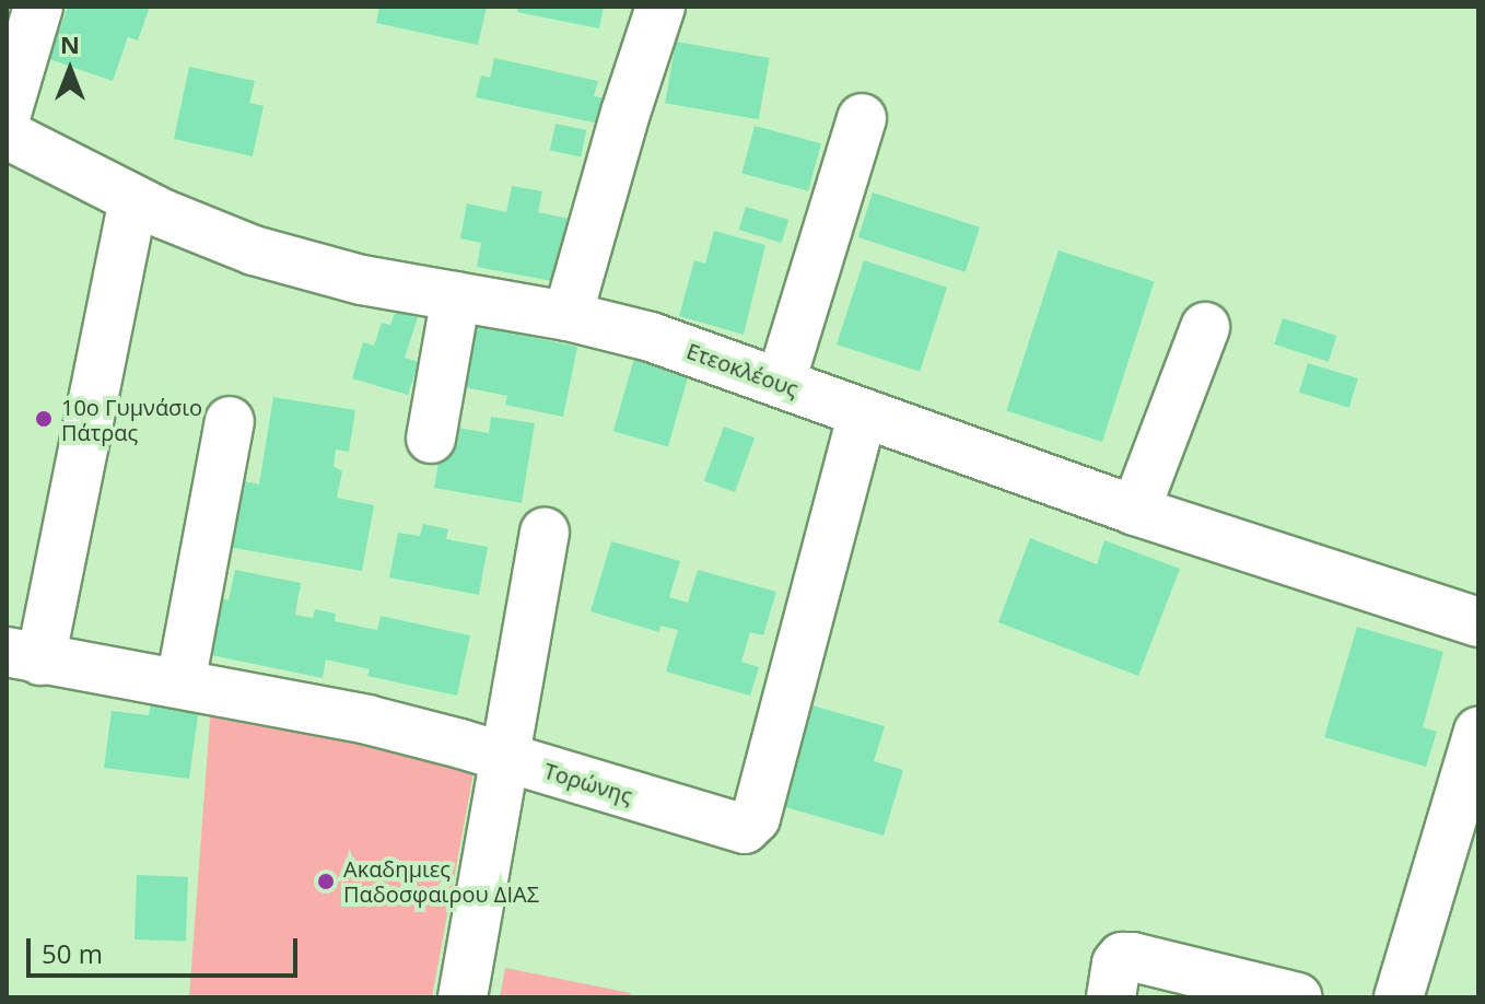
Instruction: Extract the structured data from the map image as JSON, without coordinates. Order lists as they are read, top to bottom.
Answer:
{
  "streets": {
    "street": ["Ετεοκλέους", "Τορώνης"]
  },
  "crossings": [
    ["Ετεοκλέους", "Τορώνης"]
  ],
  "places": ["10ο Γυμνάσιο Πάτρας", "Ακαδημιες Παδοσφαιρου ΔΙΑΣ"],
  "scale_bar": "50 m",
  "north": "top"
}
